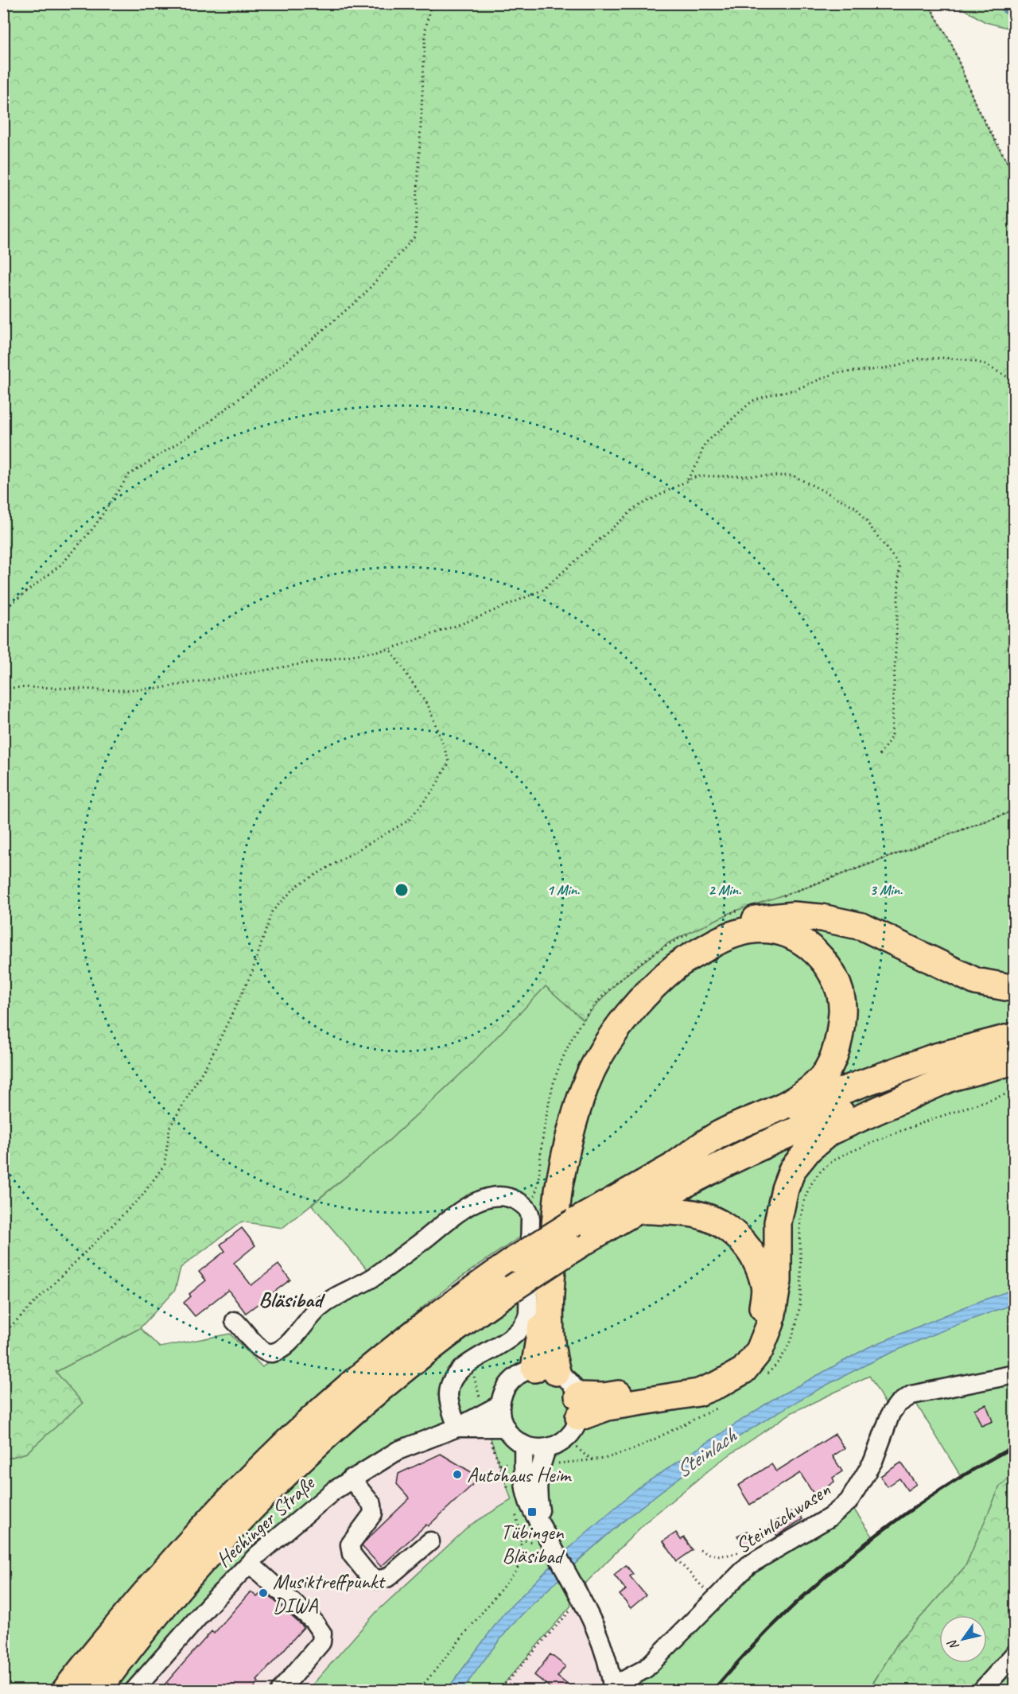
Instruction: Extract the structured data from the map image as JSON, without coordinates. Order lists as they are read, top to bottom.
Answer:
{
  "streets": {
    "street": ["Steinlachwasen", "Hechinger Straße"]
  },
  "crossings": [
    ["Steinlachwasen", "Hechinger Straße"]
  ],
  "districts": ["Bläsibad"],
  "water": ["Steinlach"],
  "places": {
    "other": ["Autohaus Heim", "Musiktreffpunkt DIWA"],
    "transit": ["Tübingen Bläsibad"]
  },
  "north": "bottom left",
  "rings": ["1 Min.", "2 Min.", "3 Min."]
}
